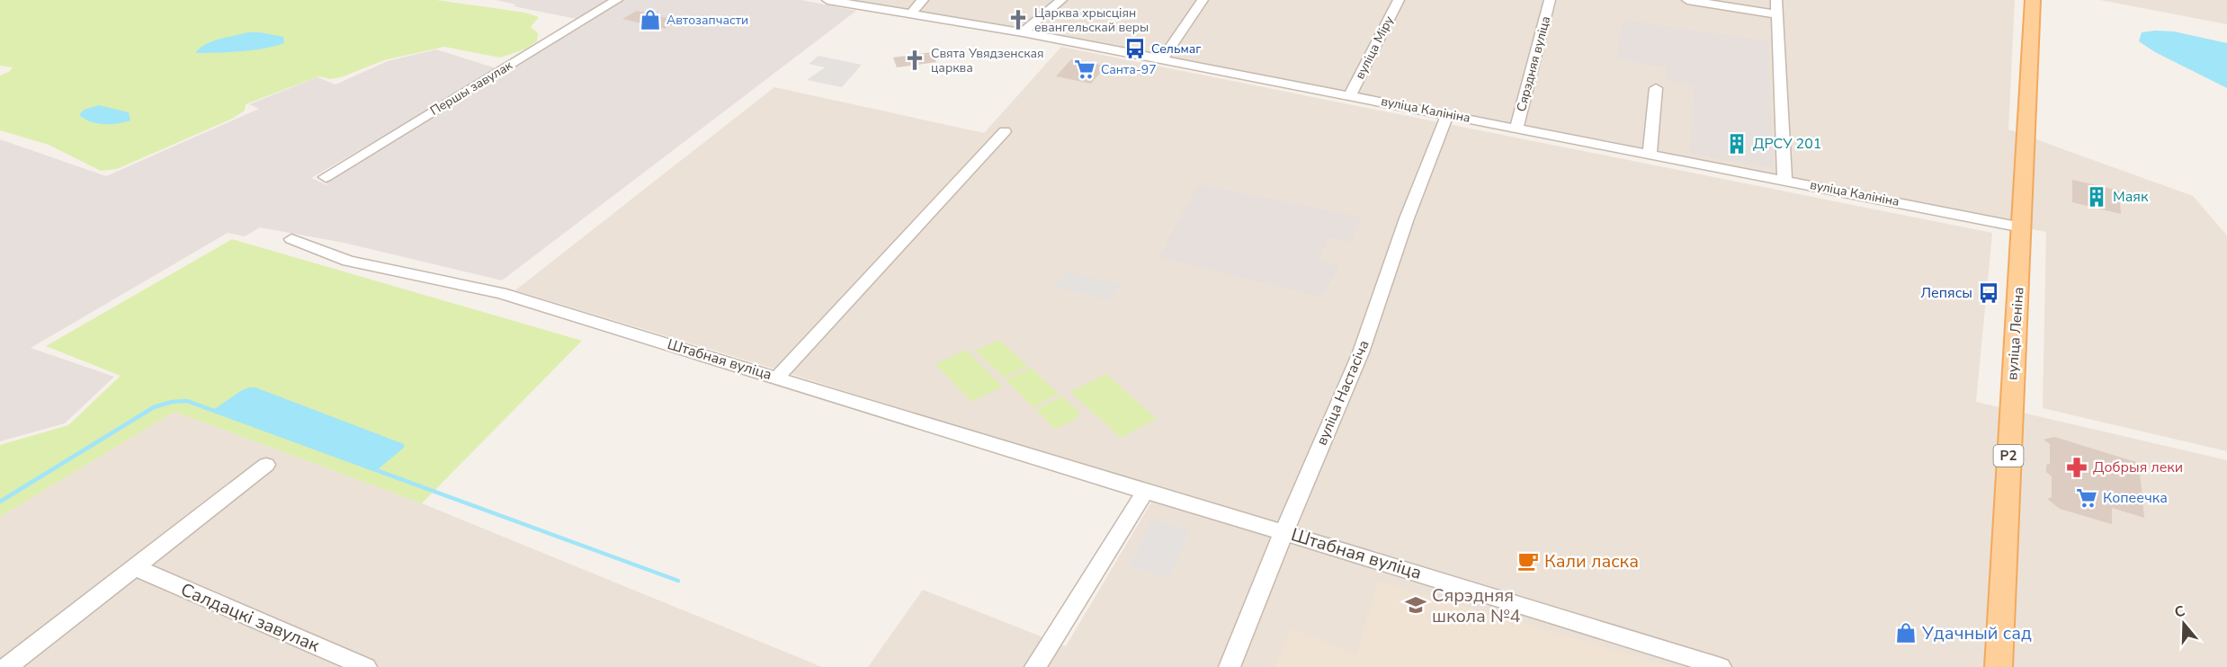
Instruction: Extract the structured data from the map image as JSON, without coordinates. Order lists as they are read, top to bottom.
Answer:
{
  "streets": {
    "main road": ["вуліца Леніна", "Р2"],
    "street": [
      "вуліца Міру",
      "Сярэдняя вуліца",
      "Першы завулак",
      "вуліца Калініна",
      "Штабная вуліца",
      "вуліца Настасіча",
      "Салдацкі завулак"
    ]
  },
  "crossings": [
    ["вуліца Міру", "вуліца Калініна"],
    ["Сярэдняя вуліца", "вуліца Калініна"],
    ["вуліца Калініна", "вуліца Настасіча"],
    ["Штабная вуліца", "вуліца Настасіча"]
  ],
  "places": {
    "shop": ["Автозапчасти", "Удачный сад"],
    "church": ["Царква хрысціян евангельскай веры", "Свята Увядзенская царква"],
    "bus stop": ["Сельмаг", "Лепясы"],
    "supermarket": ["Санта-97", "Копеечка"],
    "building": ["ДРСУ 201", "Маяк"],
    "pharmacy": ["Добрыя леки"],
    "cafe": ["Кали ласка"],
    "school or university": ["Сярэдняя школа №4"]
  },
  "north": "top"
}
